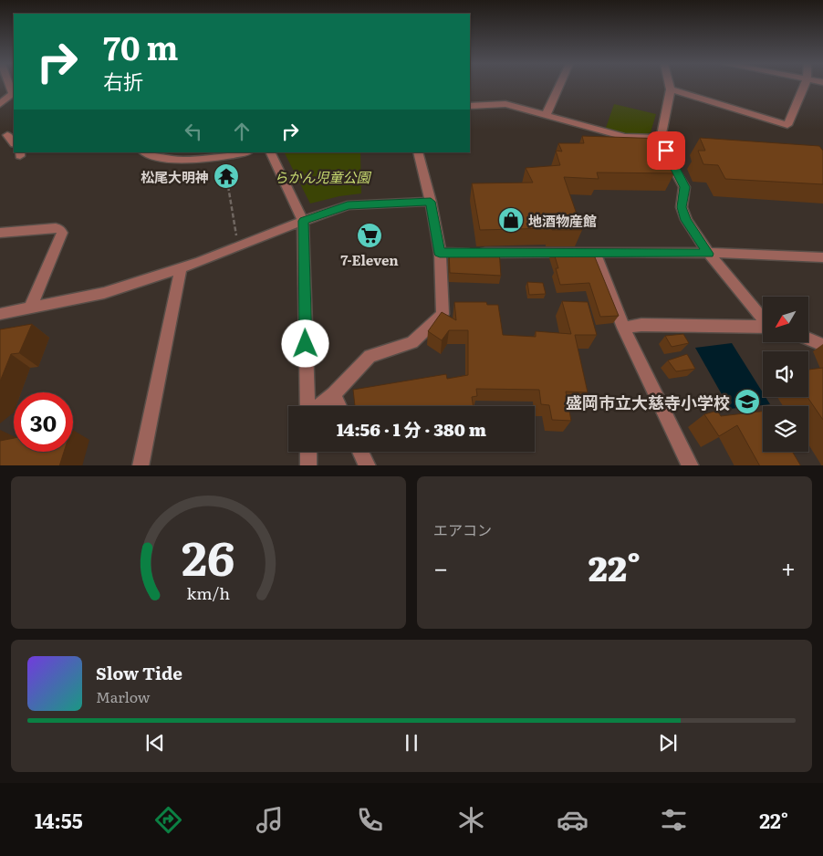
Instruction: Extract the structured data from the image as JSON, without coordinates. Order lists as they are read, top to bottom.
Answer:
{
  "parks": ["らかん児童公園"],
  "places": {
    "temple": ["松尾大明神"],
    "shop": ["地酒物産館"],
    "supermarket": ["7-Eleven"],
    "school or university": ["盛岡市立大慈寺小学校"]
  },
  "north": "bottom left",
  "page": {
    "turn": ["70 m", "右折"],
    "limit": "30",
    "trip": "14:56 · 1 分 · 380 m",
    "tile": "エアコン",
    "heat": ["−", "22°", "+"],
    "song": ["Slow Tide", "Marlow"],
    "tabs": ["14:55", "22°"],
    "gauge": ["26", "km/h"]
  }
}
